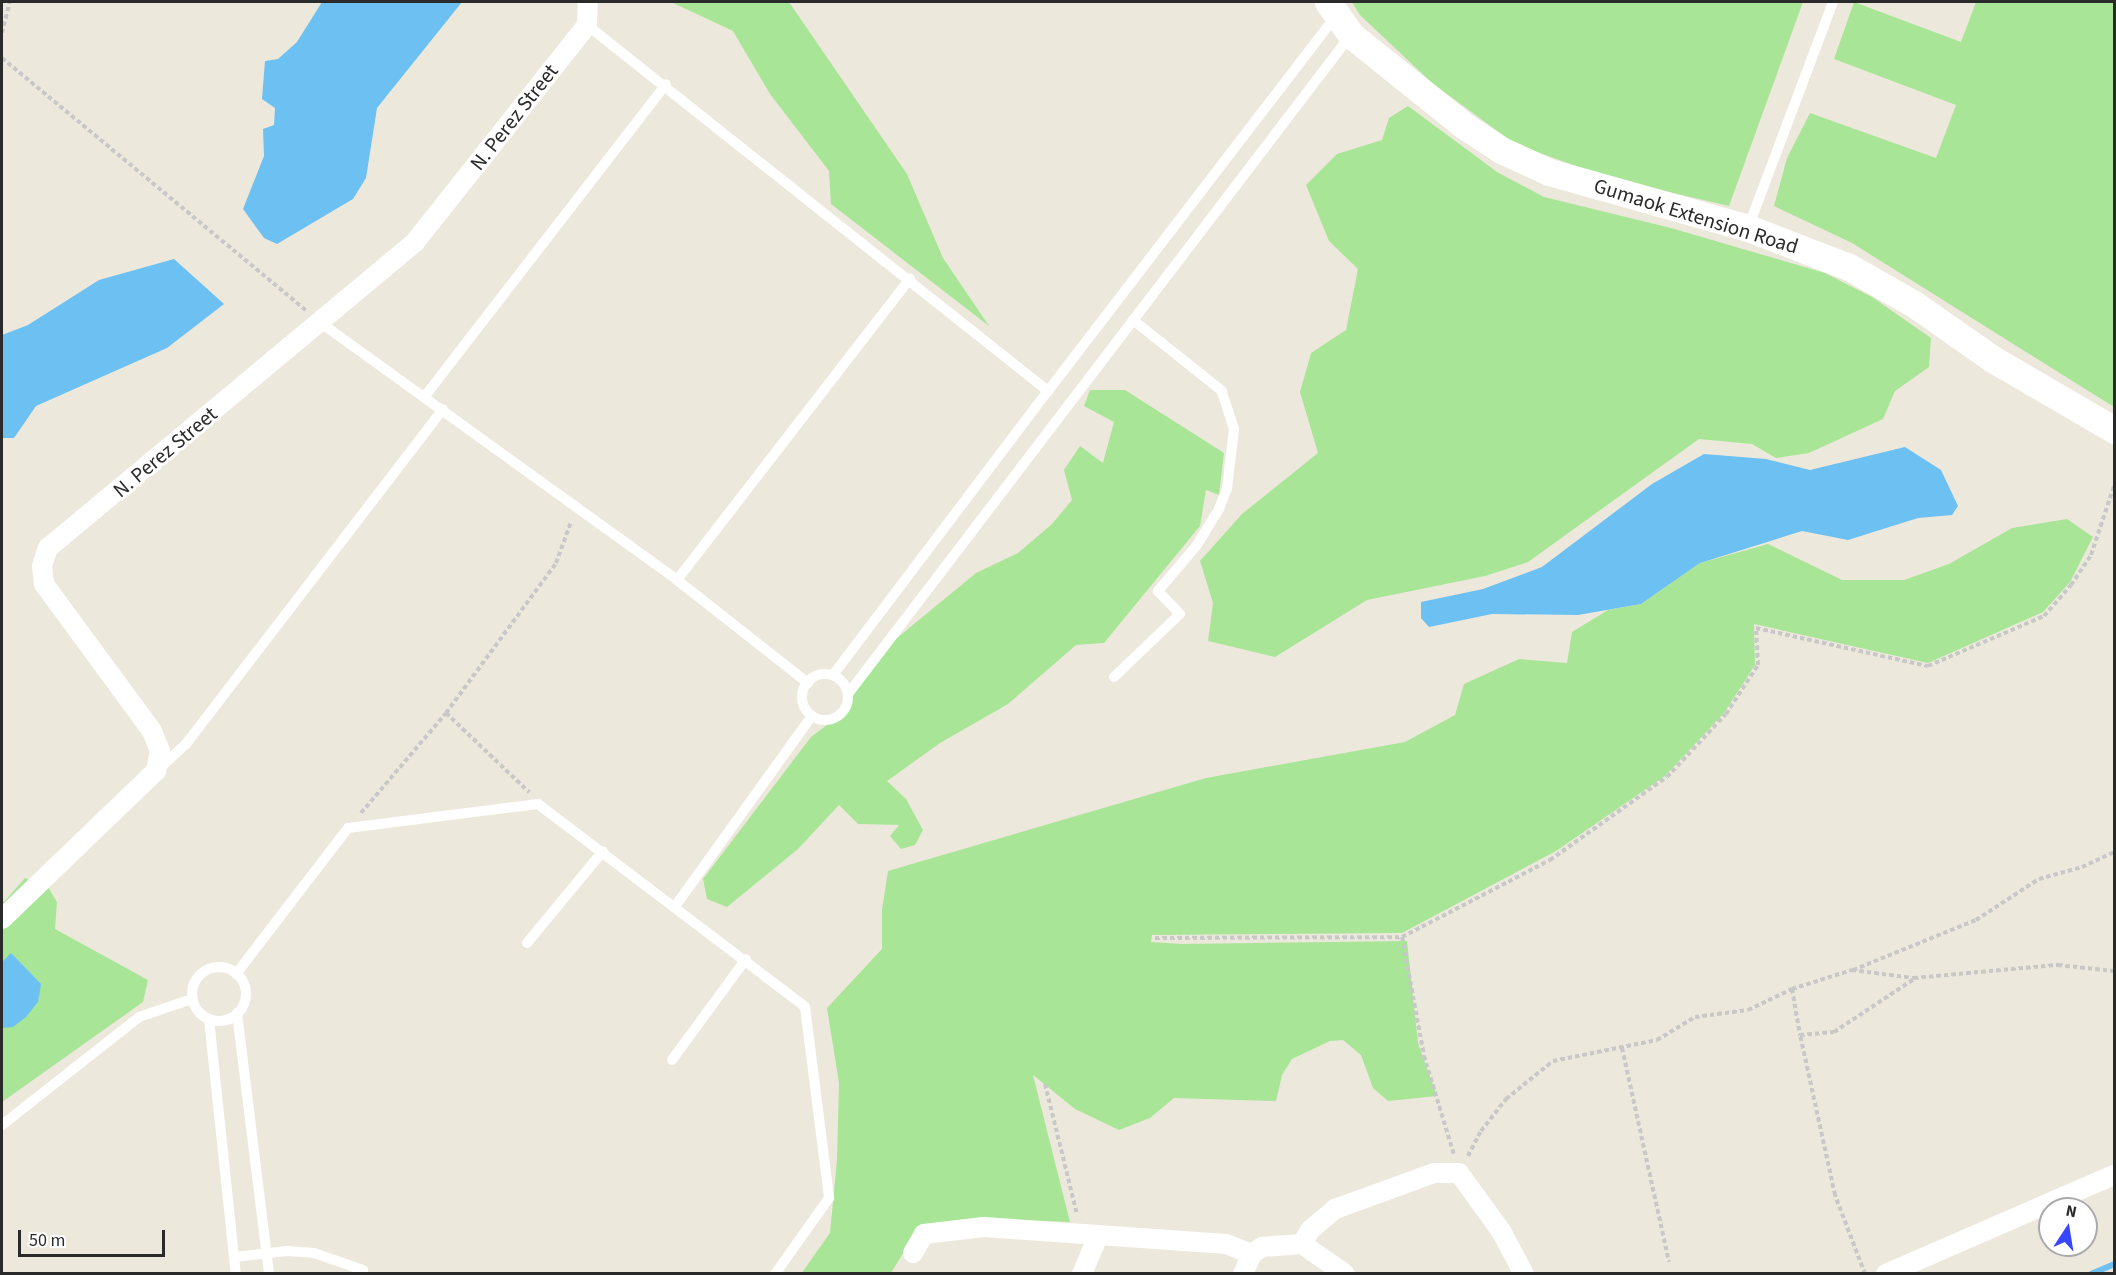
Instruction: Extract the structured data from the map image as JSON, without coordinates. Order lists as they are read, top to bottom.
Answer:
{
  "streets": {
    "street": ["N. Perez Street", "Gumaok Extension Road"]
  },
  "scale_bar": "50 m",
  "north": "top"
}
